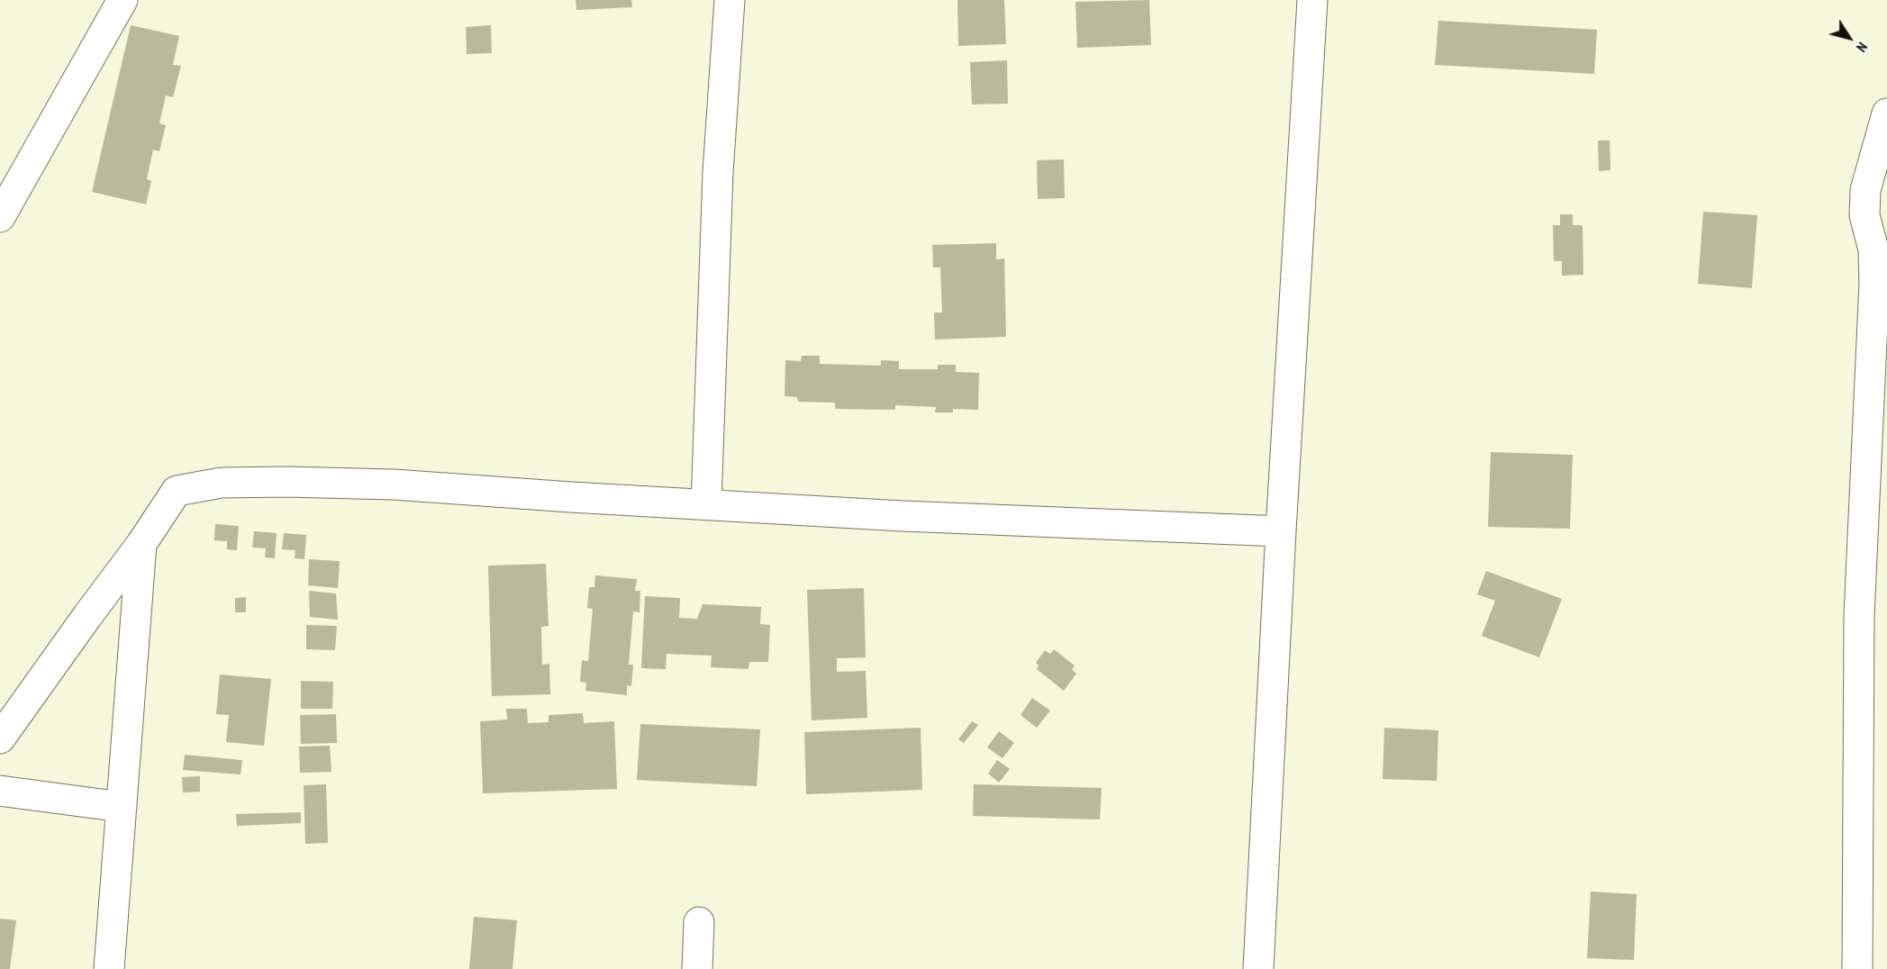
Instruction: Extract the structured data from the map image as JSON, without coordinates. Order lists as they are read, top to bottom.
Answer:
{
  "north": "bottom right"
}
